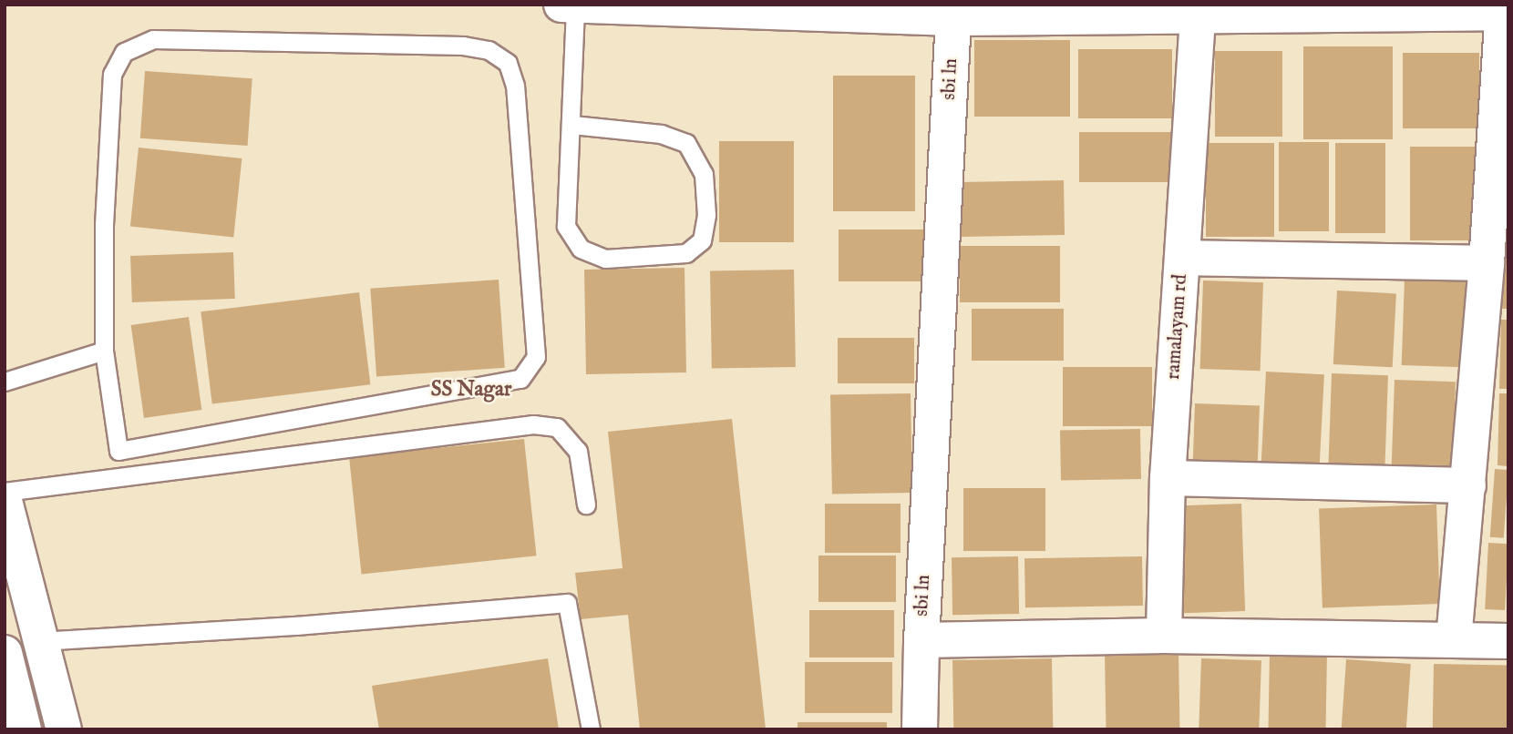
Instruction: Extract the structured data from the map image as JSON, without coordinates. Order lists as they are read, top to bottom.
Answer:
{
  "streets": {
    "main road": ["sbi ln", "ramalayam rd"]
  },
  "crossings": [
    ["sbi ln", "ramalayam rd"]
  ],
  "districts": ["SS Nagar"]
}
